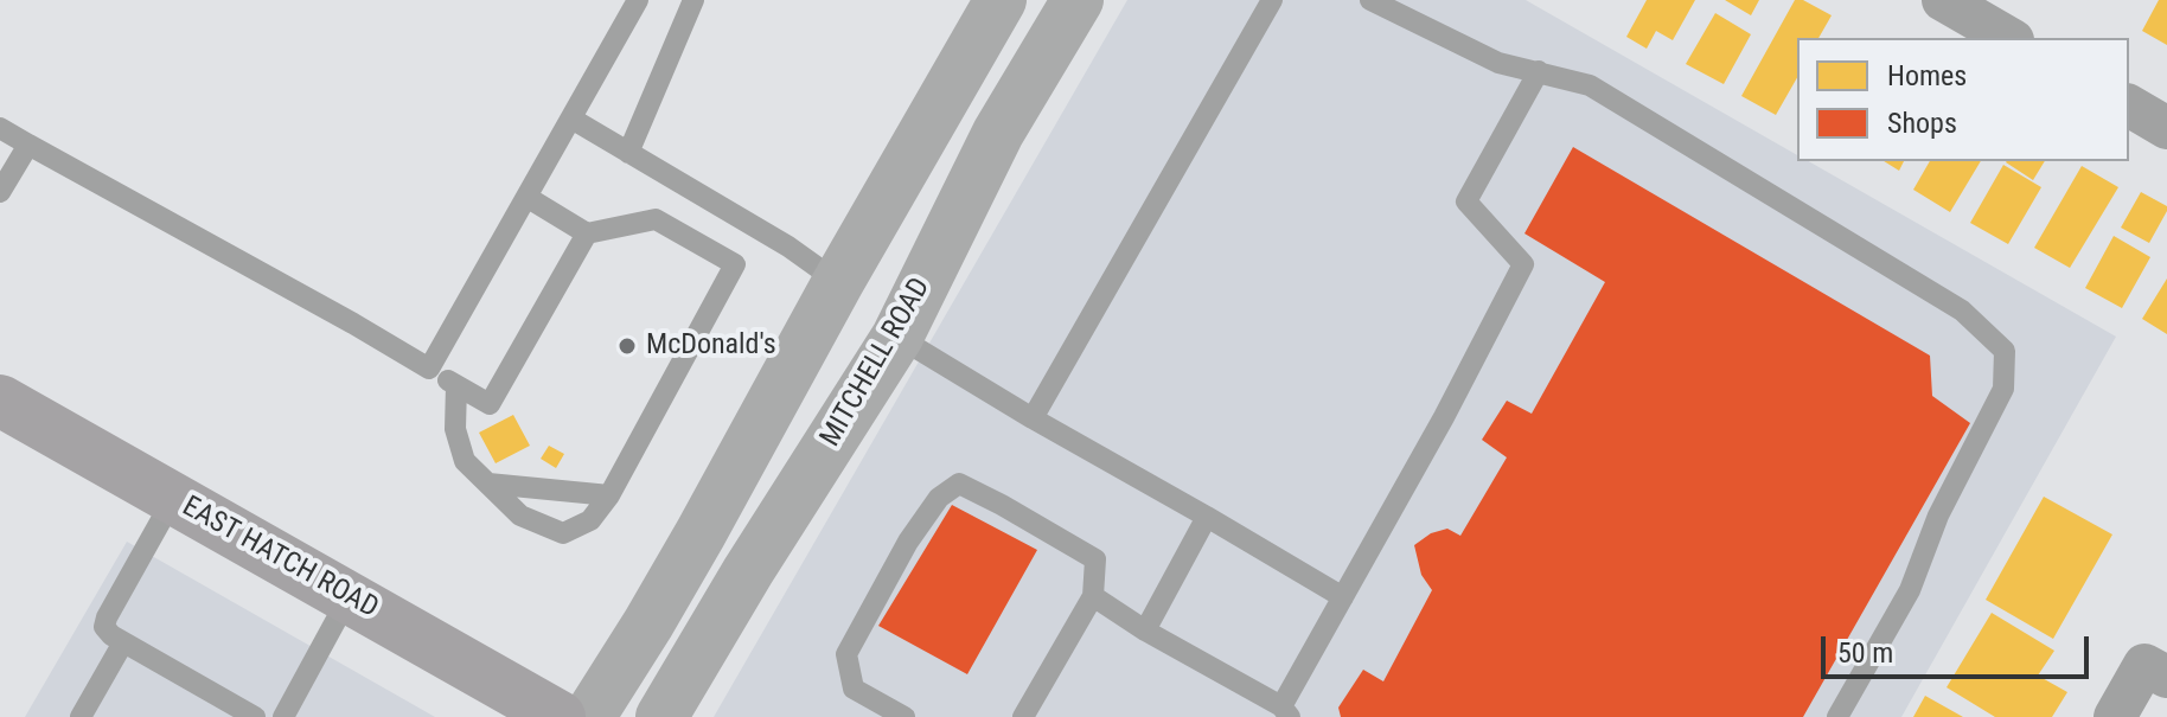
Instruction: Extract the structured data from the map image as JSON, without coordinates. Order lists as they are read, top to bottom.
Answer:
{
  "streets": {
    "main road": ["MITCHELL ROAD", "EAST HATCH ROAD"]
  },
  "places": ["McDonald's"],
  "legend": ["Homes", "Shops"],
  "scale_bar": "50 m"
}
